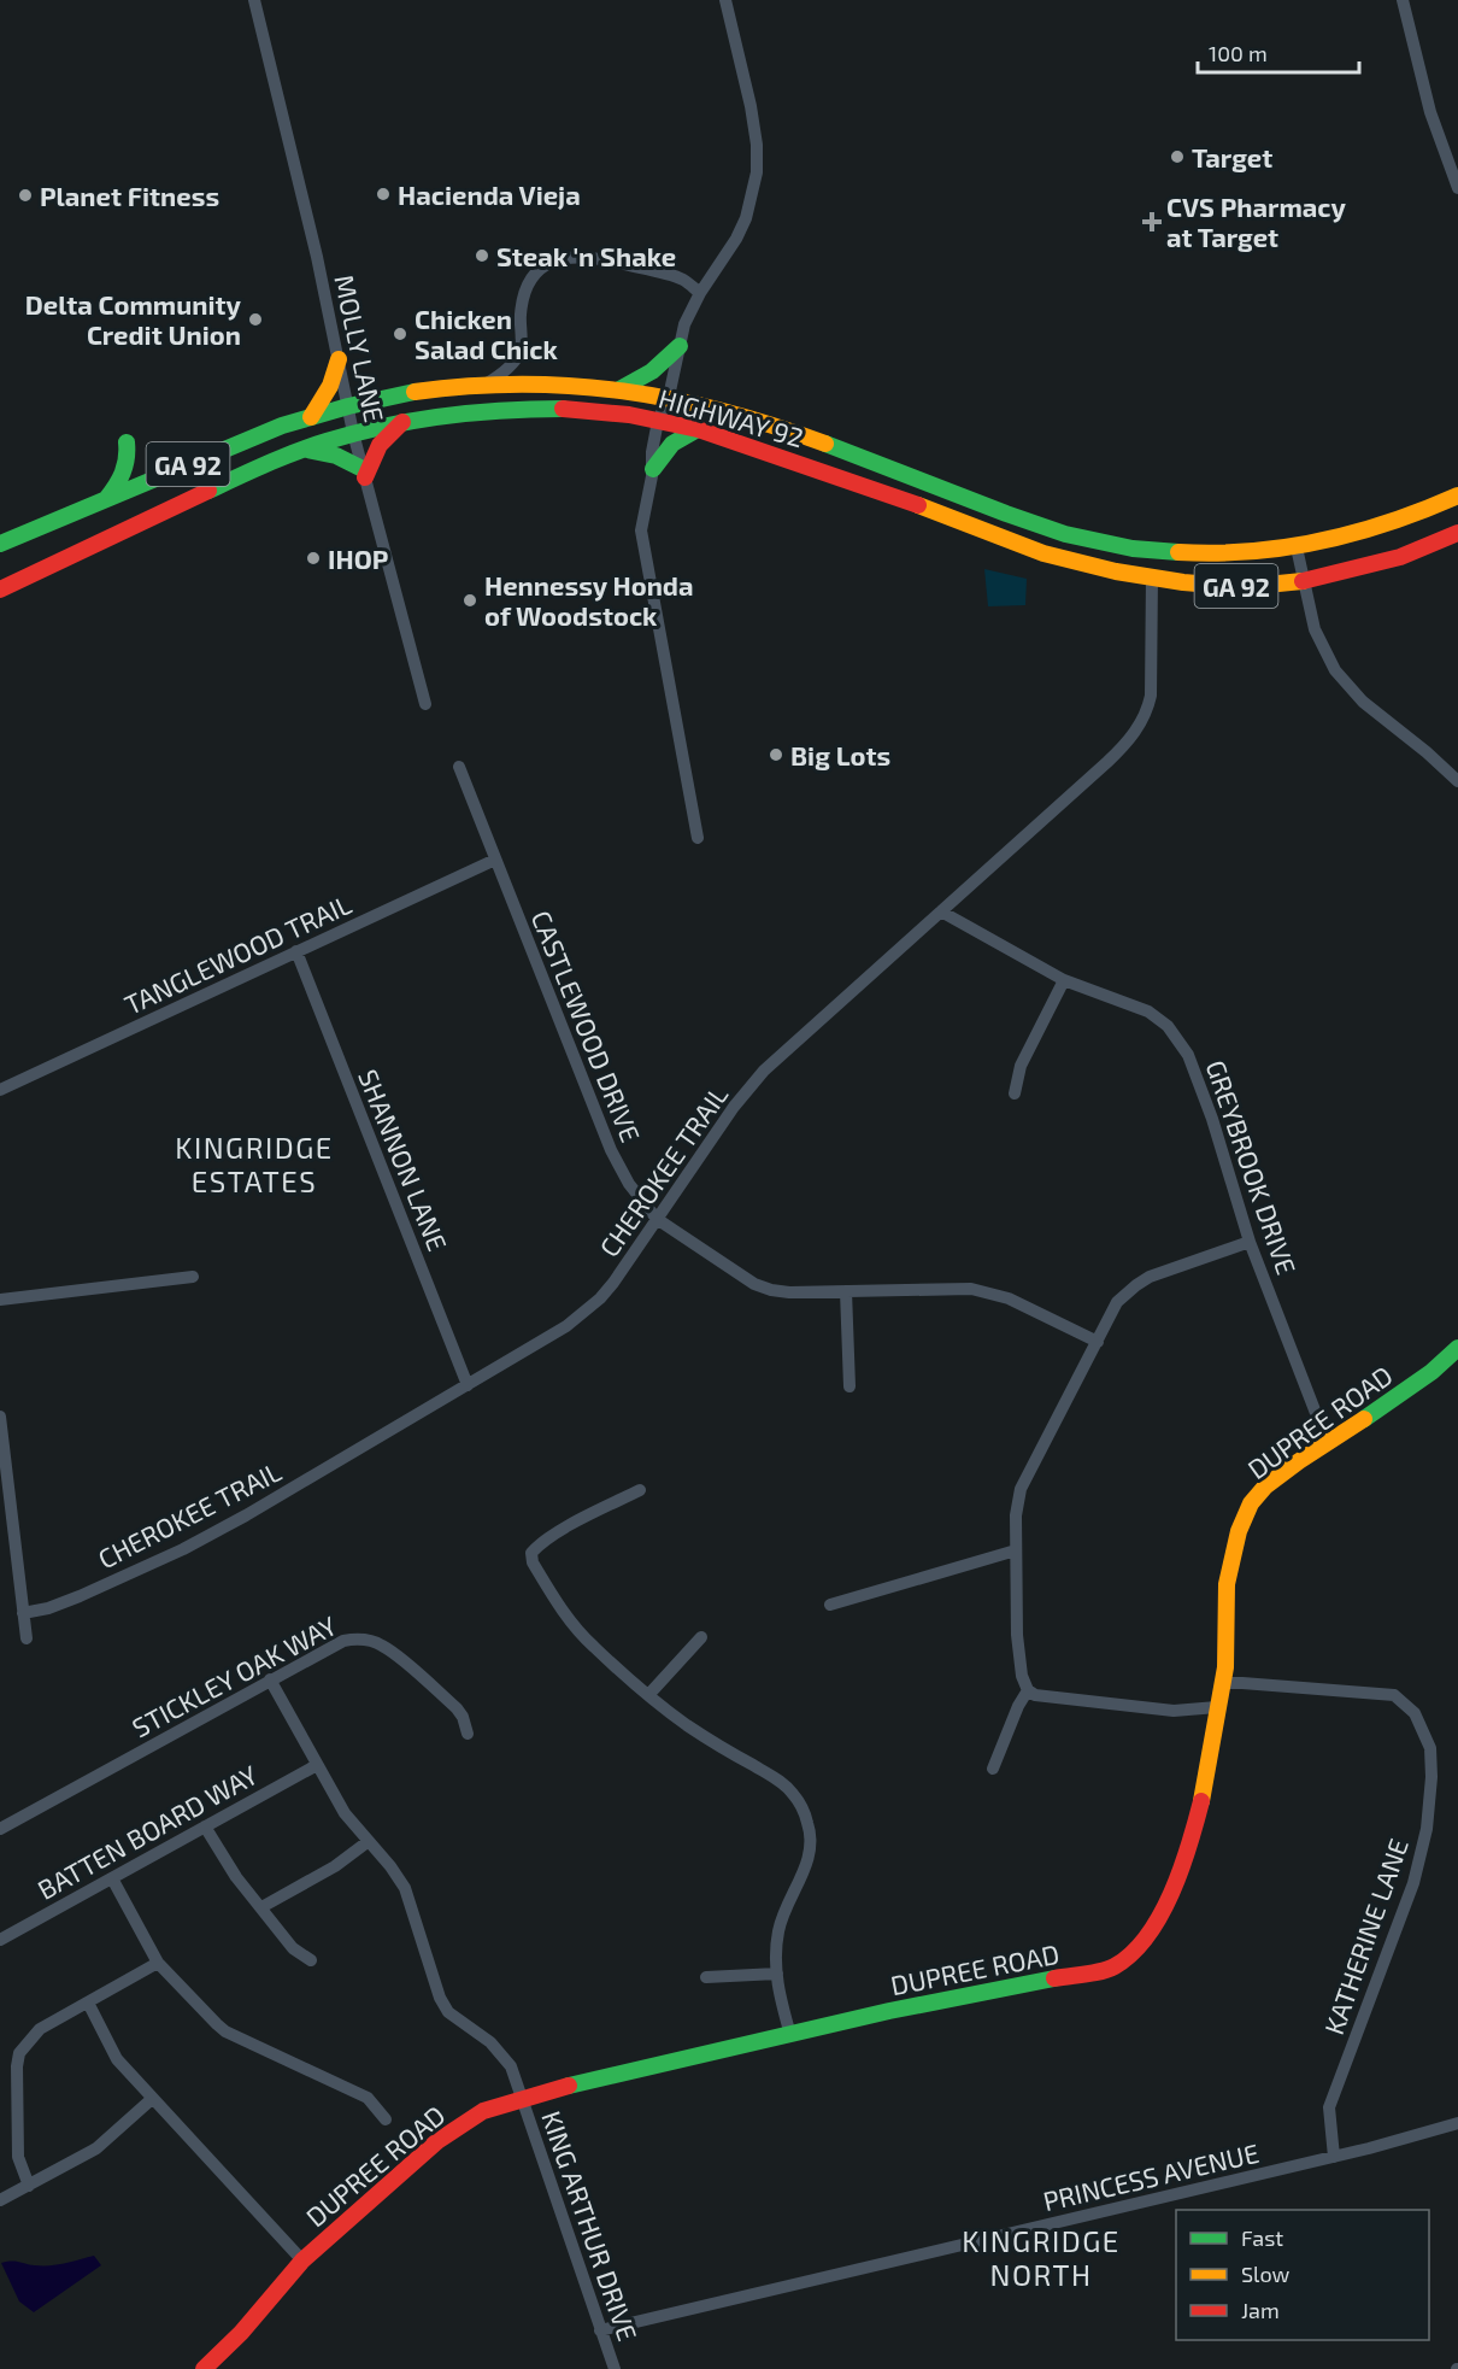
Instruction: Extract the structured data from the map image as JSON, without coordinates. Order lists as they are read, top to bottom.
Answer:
{
  "streets": {
    "main road": ["HIGHWAY 92", "GA 92", "DUPREE ROAD"],
    "street": [
      "MOLLY LANE",
      "TANGLEWOOD TRAIL",
      "CASTLEWOOD DRIVE",
      "SHANNON LANE",
      "GREYBROOK DRIVE",
      "CHEROKEE TRAIL",
      "STICKLEY OAK WAY",
      "BATTEN BOARD WAY",
      "KATHERINE LANE",
      "PRINCESS AVENUE",
      "KING ARTHUR DRIVE"
    ]
  },
  "crossings": [
    ["MOLLY LANE", "HIGHWAY 92"],
    ["HIGHWAY 92", "CHEROKEE TRAIL"],
    ["TANGLEWOOD TRAIL", "CASTLEWOOD DRIVE"],
    ["TANGLEWOOD TRAIL", "SHANNON LANE"],
    ["CASTLEWOOD DRIVE", "CHEROKEE TRAIL"],
    ["SHANNON LANE", "CHEROKEE TRAIL"],
    ["GREYBROOK DRIVE", "CHEROKEE TRAIL"],
    ["GREYBROOK DRIVE", "DUPREE ROAD"],
    ["DUPREE ROAD", "KATHERINE LANE"],
    ["DUPREE ROAD", "KING ARTHUR DRIVE"],
    ["STICKLEY OAK WAY", "KING ARTHUR DRIVE"],
    ["BATTEN BOARD WAY", "KING ARTHUR DRIVE"],
    ["KATHERINE LANE", "PRINCESS AVENUE"],
    ["PRINCESS AVENUE", "KING ARTHUR DRIVE"]
  ],
  "districts": ["KINGRIDGE ESTATES", "KINGRIDGE NORTH"],
  "places": {
    "other": [
      "Target",
      "Hacienda Vieja",
      "Planet Fitness",
      "Steak 'n Shake",
      "Delta Community Credit Union",
      "Chicken Salad Chick",
      "IHOP",
      "Hennessy Honda of Woodstock",
      "Big Lots"
    ],
    "health": ["CVS Pharmacy at Target"]
  },
  "legend": ["Fast", "Slow", "Jam"],
  "scale_bar": "100 m"
}
